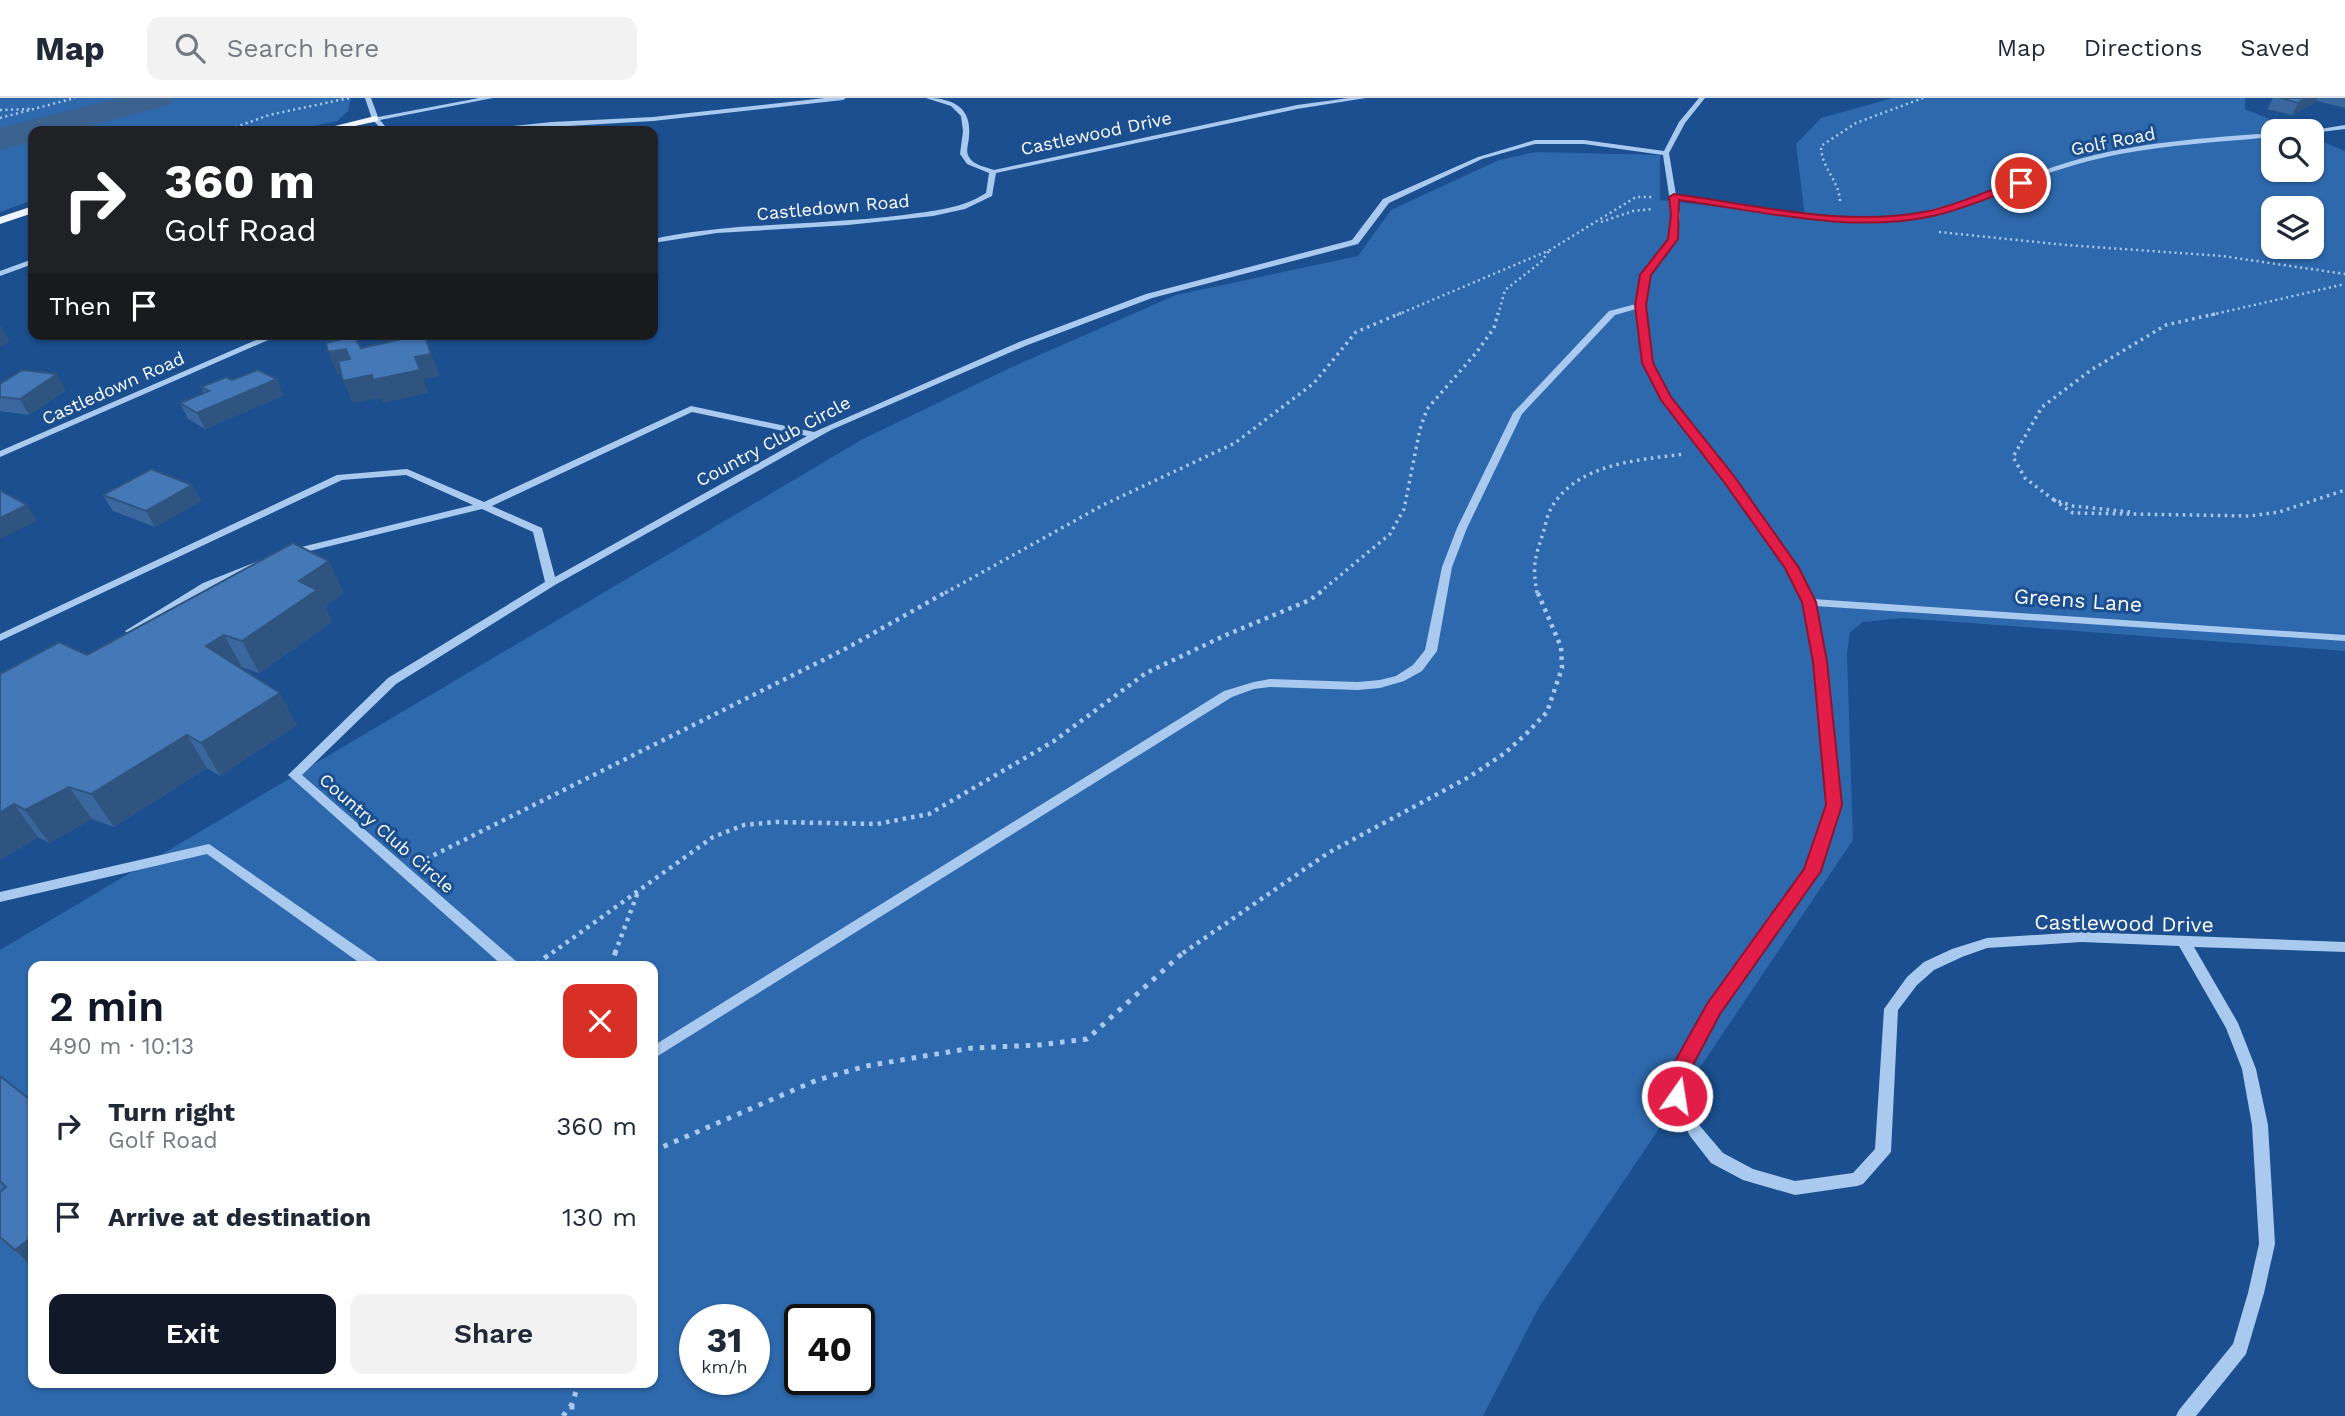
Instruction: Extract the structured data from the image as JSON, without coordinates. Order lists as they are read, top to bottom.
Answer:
{
  "streets": {
    "street": [
      "Castlewood Drive",
      "Golf Road",
      "Castledown Road",
      "Country Club Circle",
      "Greens Lane"
    ]
  },
  "crossings": [
    ["Castlewood Drive", "Golf Road"],
    ["Castlewood Drive", "Castledown Road"],
    ["Castlewood Drive", "Country Club Circle"],
    ["Castlewood Drive", "Greens Lane"]
  ],
  "page": {
    "header": "Map",
    "search": "Search here",
    "nav": ["Map", "Directions", "Saved"],
    "turn": ["360 m", "Golf Road"],
    "then": "Then",
    "heading": ["2 min", "490 m · 10:13"],
    "list": [
      {
        "name": "Turn right",
        "note": "Golf Road",
        "value": "360 m"
      },
      {
        "name": "Arrive at destination",
        "value": "130 m"
      }
    ],
    "buttons": ["Exit", "Share"],
    "speed": "31 km/h",
    "limit": "40"
  }
}
